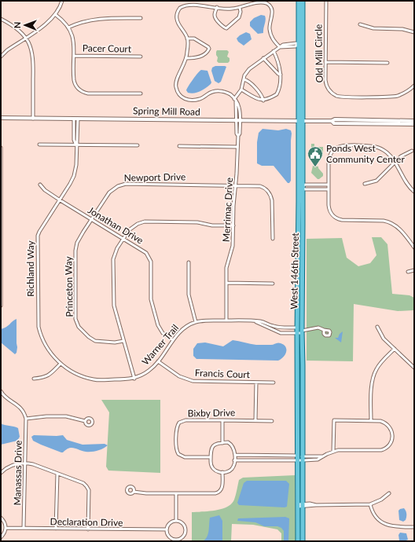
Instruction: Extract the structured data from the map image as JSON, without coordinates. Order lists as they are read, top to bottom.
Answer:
{
  "streets": {
    "main road": ["West 146th Street"],
    "street": [
      "Pacer Court",
      "Old Mill Circle",
      "Spring Mill Road",
      "Newport Drive",
      "Merrimac Drive",
      "Jonathan Drive",
      "Richland Way",
      "Princeton Way",
      "Warner Trail",
      "Francis Court",
      "Bixby Drive",
      "Manassas Drive",
      "Declaration Drive"
    ]
  },
  "crossings": [
    ["Spring Mill Road", "Merrimac Drive"],
    ["Spring Mill Road", "Richland Way"],
    ["Spring Mill Road", "West 146th Street"],
    ["Newport Drive", "Merrimac Drive"],
    ["Newport Drive", "Jonathan Drive"],
    ["Newport Drive", "Princeton Way"],
    ["Merrimac Drive", "Warner Trail"],
    ["Jonathan Drive", "Richland Way"],
    ["Jonathan Drive", "Princeton Way"],
    ["Jonathan Drive", "Warner Trail"],
    ["Richland Way", "Warner Trail"],
    ["West 146th Street", "Warner Trail"],
    ["Warner Trail", "Francis Court"],
    ["Manassas Drive", "Declaration Drive"]
  ],
  "places": {
    "public building": ["Ponds West Community Center"]
  },
  "north": "left"
}
